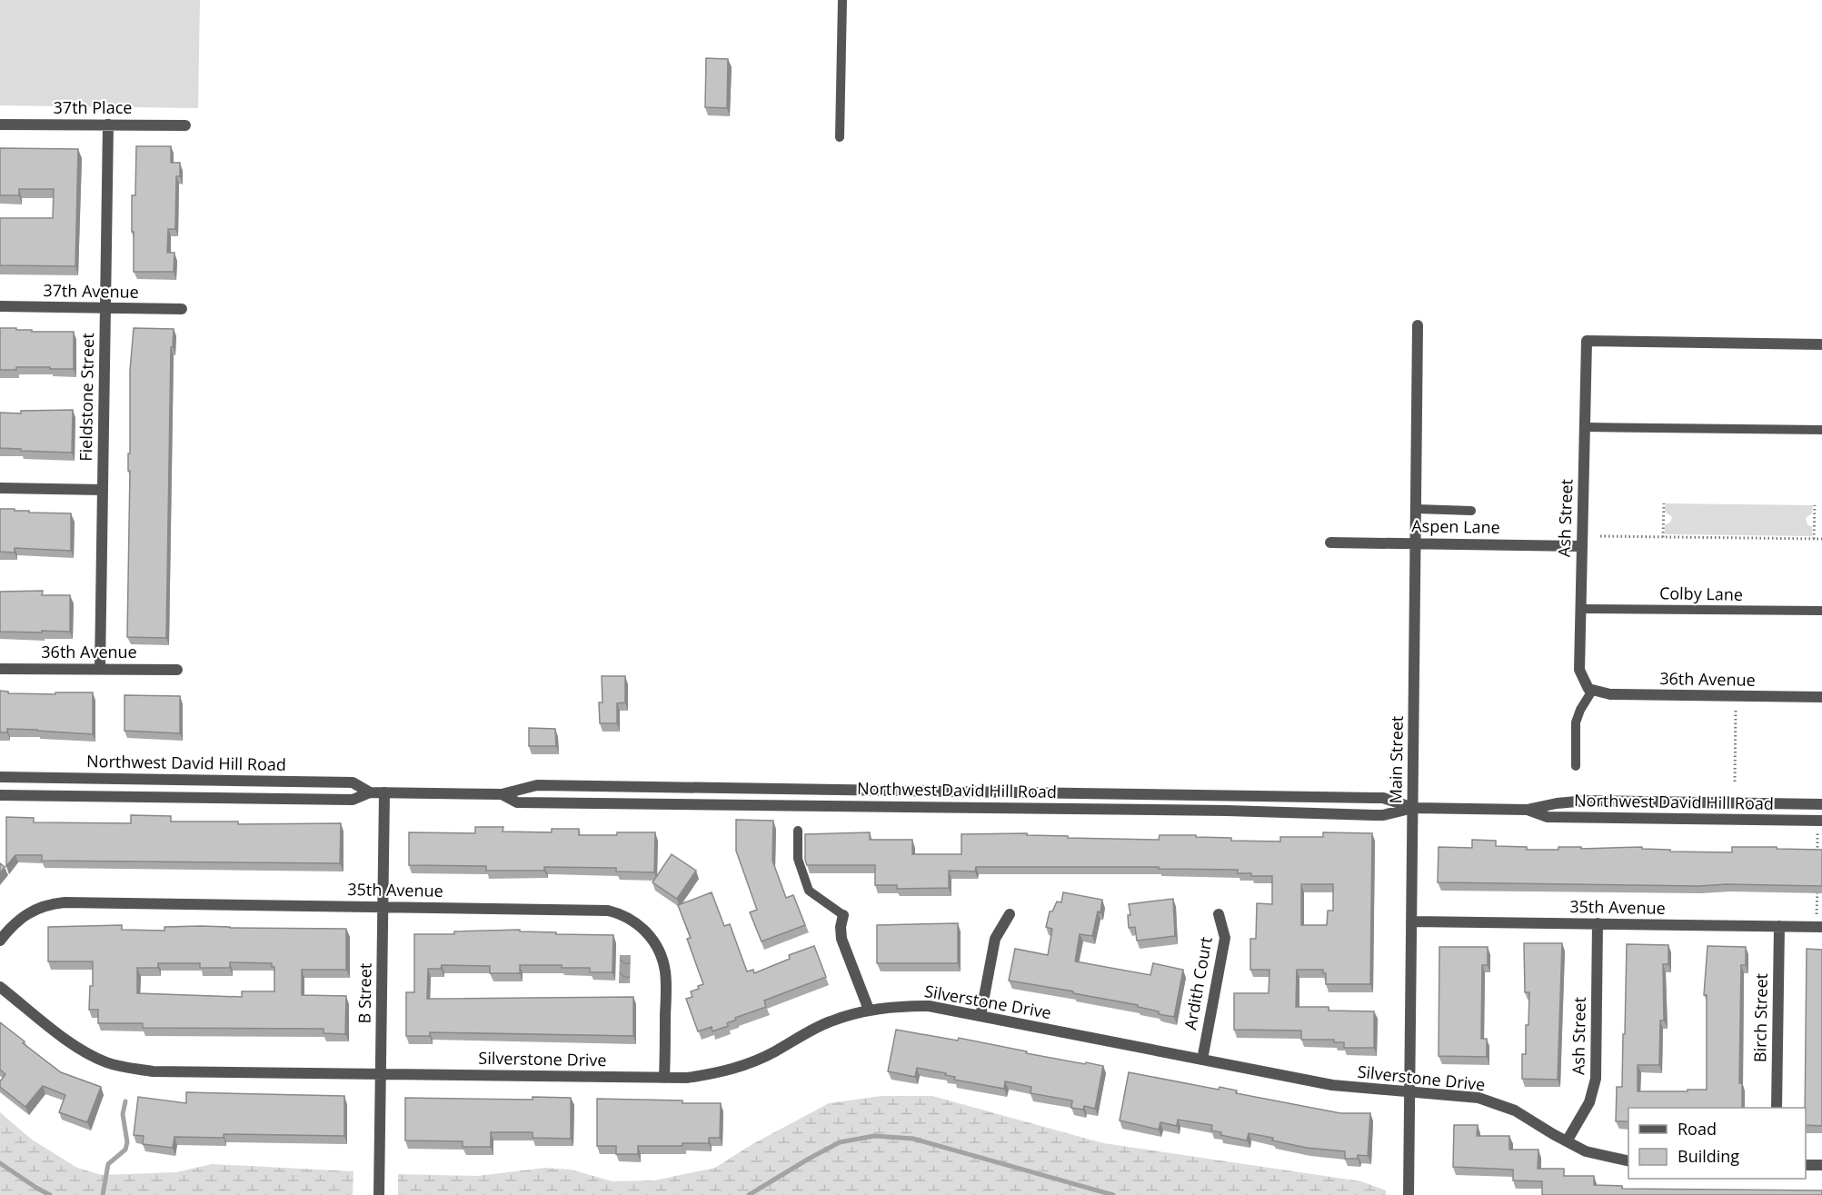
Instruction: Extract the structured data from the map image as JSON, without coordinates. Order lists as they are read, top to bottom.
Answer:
{
  "streets": {
    "street": [
      "37th Place",
      "37th Avenue",
      "Fieldstone Street",
      "Ash Street",
      "Aspen Lane",
      "36th Avenue",
      "Main Street",
      "Northwest David Hill Road",
      "35th Avenue",
      "Ardith Court",
      "B Street",
      "Silverstone Drive",
      "Birch Street"
    ],
    "lane": ["Colby Lane"]
  },
  "crossings": [
    ["37th Place", "Fieldstone Street"],
    ["37th Avenue", "Fieldstone Street"],
    ["Fieldstone Street", "36th Avenue"],
    ["Ash Street", "Aspen Lane"],
    ["Ash Street", "Colby Lane"],
    ["Ash Street", "36th Avenue"],
    ["Ash Street", "35th Avenue"],
    ["Ash Street", "Silverstone Drive"],
    ["Aspen Lane", "Main Street"],
    ["Main Street", "Northwest David Hill Road"],
    ["Main Street", "35th Avenue"],
    ["Main Street", "Silverstone Drive"],
    ["Northwest David Hill Road", "B Street"],
    ["35th Avenue", "B Street"],
    ["35th Avenue", "Silverstone Drive"],
    ["35th Avenue", "Birch Street"],
    ["Ardith Court", "Silverstone Drive"],
    ["B Street", "Silverstone Drive"]
  ],
  "legend": ["Road", "Building"]
}
